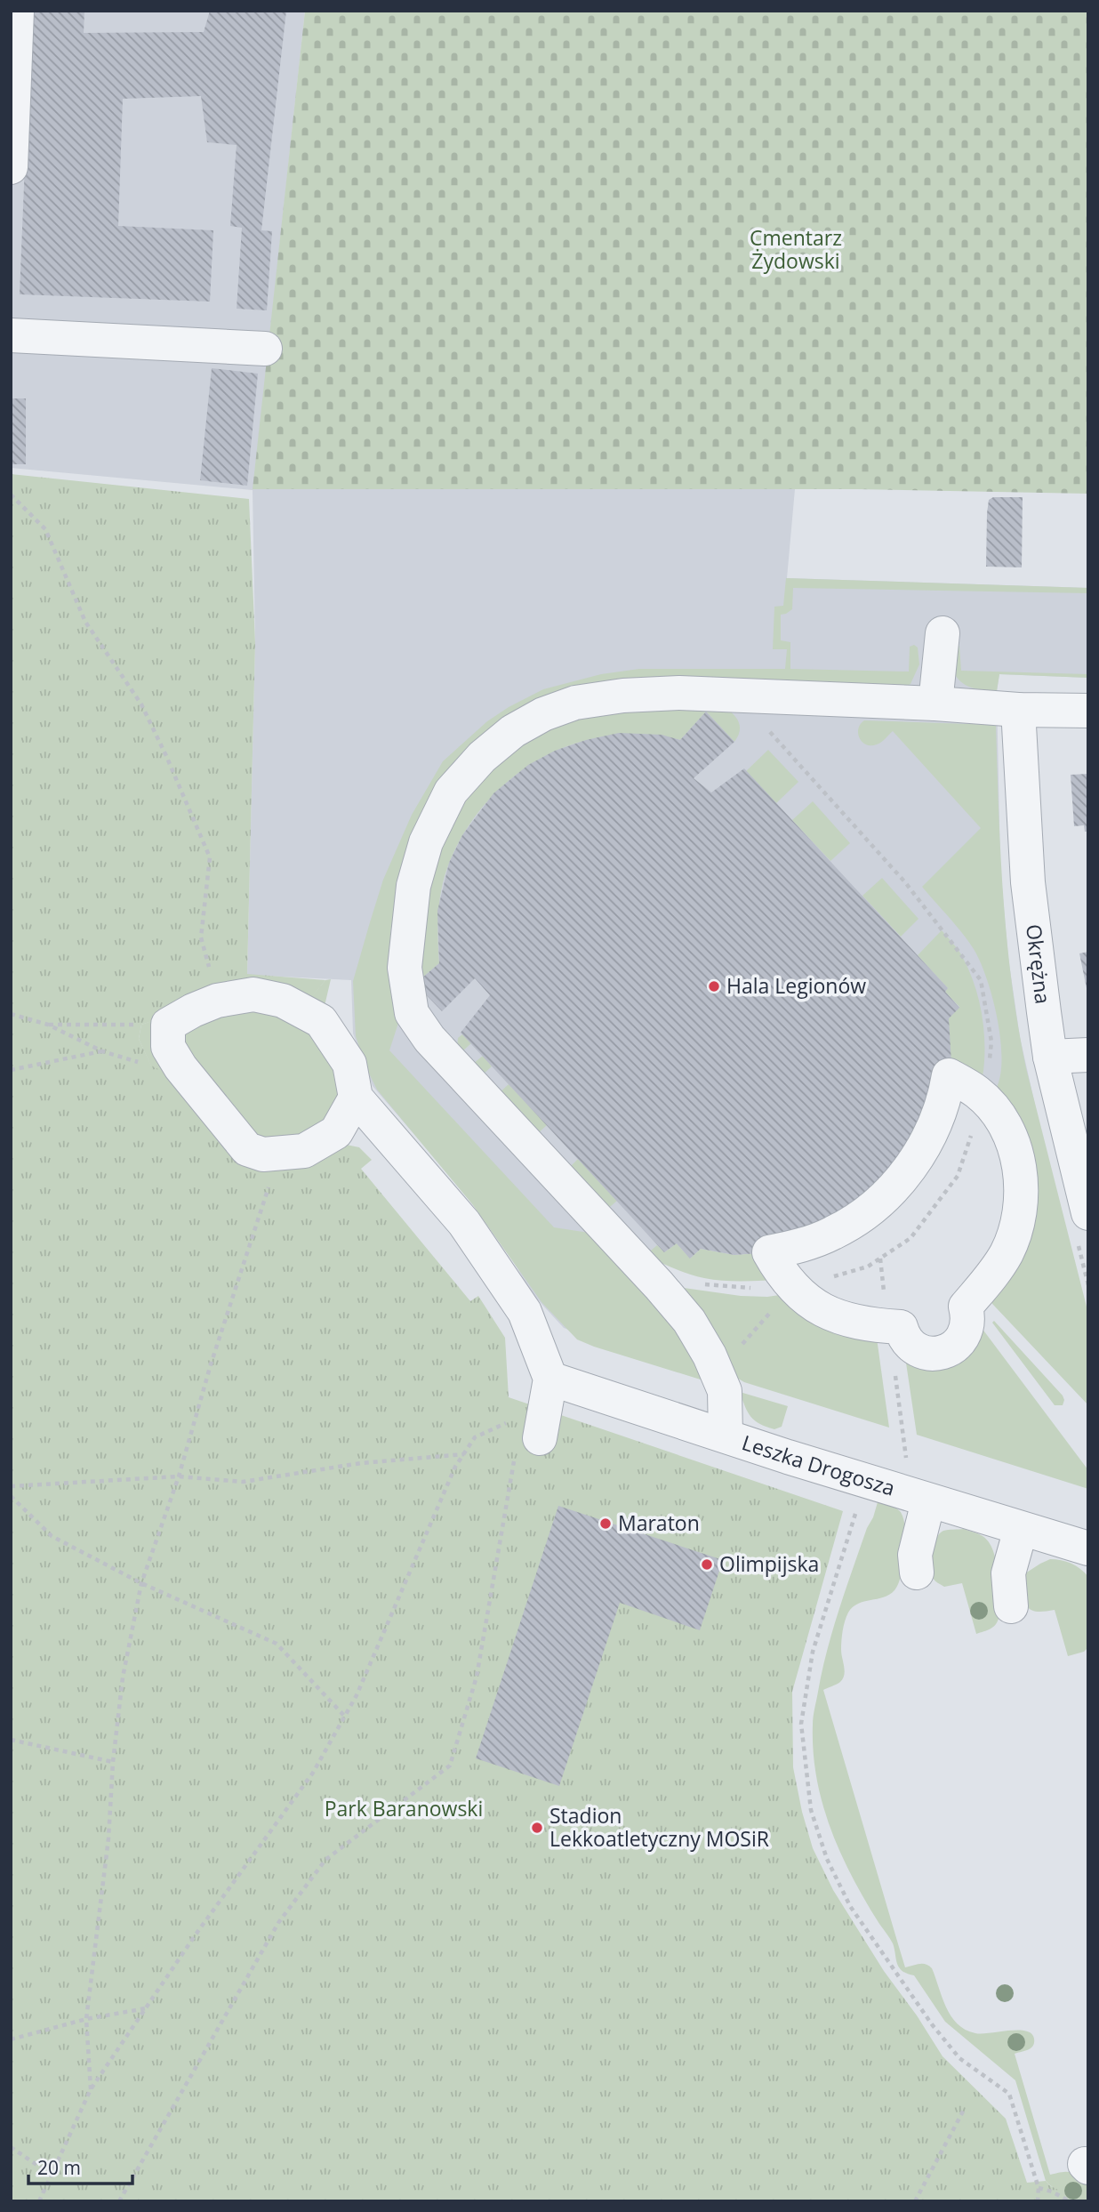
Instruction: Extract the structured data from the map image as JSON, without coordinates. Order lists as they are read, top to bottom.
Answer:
{
  "streets": {
    "street": ["Okrężna", "Leszka Drogosza"]
  },
  "parks": ["Cmentarz Żydowski", "Park Baranowski"],
  "places": [
    "Hala Legionów",
    "Maraton",
    "Olimpijska",
    "Stadion Lekkoatletyczny MOSiR"
  ],
  "scale_bar": "20 m"
}
